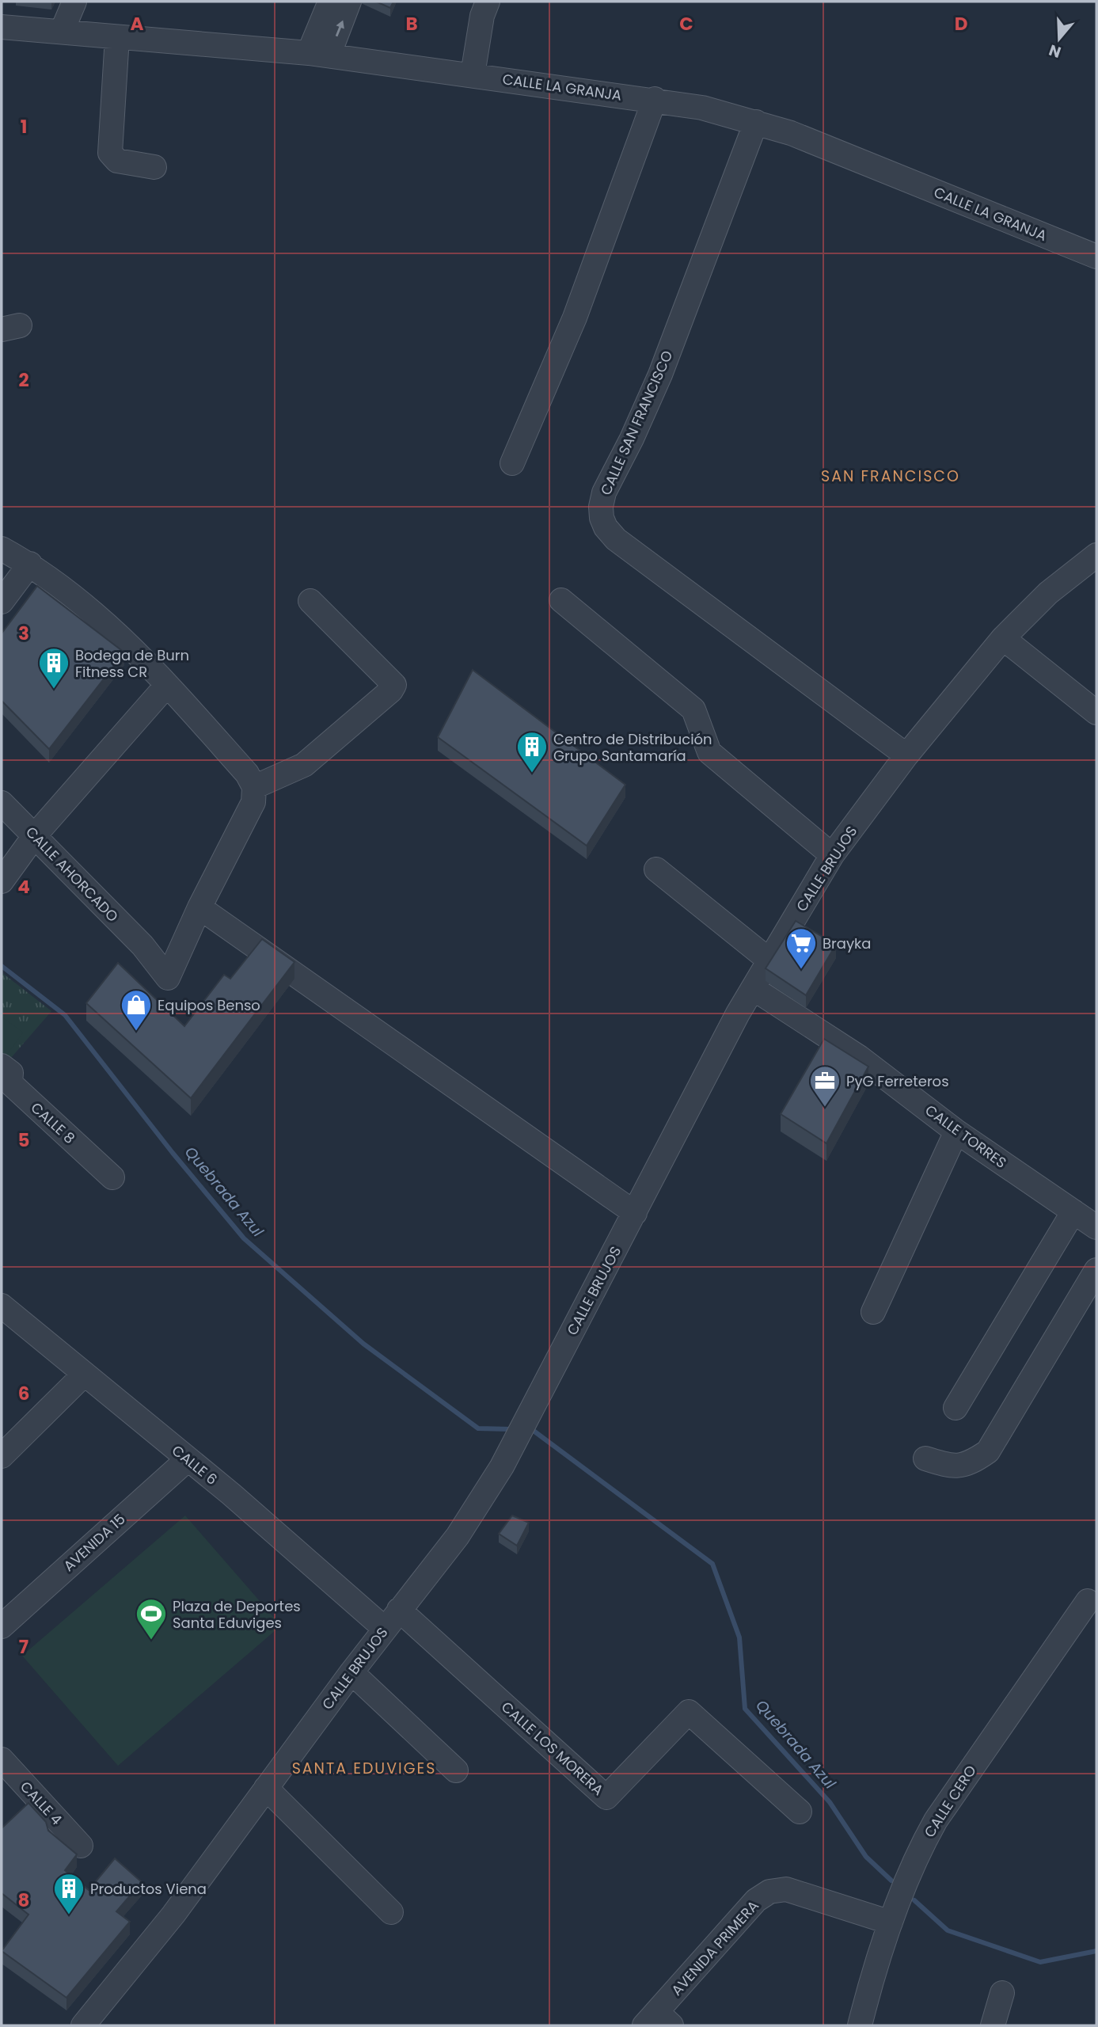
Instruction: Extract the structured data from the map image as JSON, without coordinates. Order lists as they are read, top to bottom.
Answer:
{
  "streets": {
    "street": [
      "CALLE LA GRANJA",
      "CALLE SAN FRANCISCO",
      "CALLE BRUJOS",
      "CALLE AHORCADO",
      "CALLE 8",
      "CALLE TORRES",
      "CALLE 6",
      "AVENIDA 15",
      "CALLE LOS MORERA",
      "CALLE CERO",
      "CALLE 4",
      "AVENIDA PRIMERA"
    ]
  },
  "crossings": [
    ["CALLE LA GRANJA", "CALLE SAN FRANCISCO"],
    ["CALLE SAN FRANCISCO", "CALLE BRUJOS"],
    ["CALLE BRUJOS", "CALLE TORRES"],
    ["CALLE BRUJOS", "CALLE 6"],
    ["CALLE BRUJOS", "CALLE LOS MORERA"],
    ["CALLE 6", "AVENIDA 15"],
    ["CALLE CERO", "AVENIDA PRIMERA"]
  ],
  "districts": ["SAN FRANCISCO", "SANTA EDUVIGES"],
  "water": ["Quebrada Azul"],
  "places": {
    "building": ["Bodega de Burn Fitness CR", "Centro de Distribución Grupo Santamaría", "Productos Viena"],
    "supermarket": ["Brayka"],
    "shop": ["Equipos Benso"],
    "office": ["PyG Ferreteros"],
    "sports": ["Plaza de Deportes Santa Eduviges"]
  },
  "north": "bottom",
  "grid": {
    "columns": [
      "A",
      "B",
      "C",
      "D"
    ],
    "rows": [
      "1",
      "2",
      "3",
      "4",
      "5",
      "6",
      "7",
      "8"
    ]
  }
}
